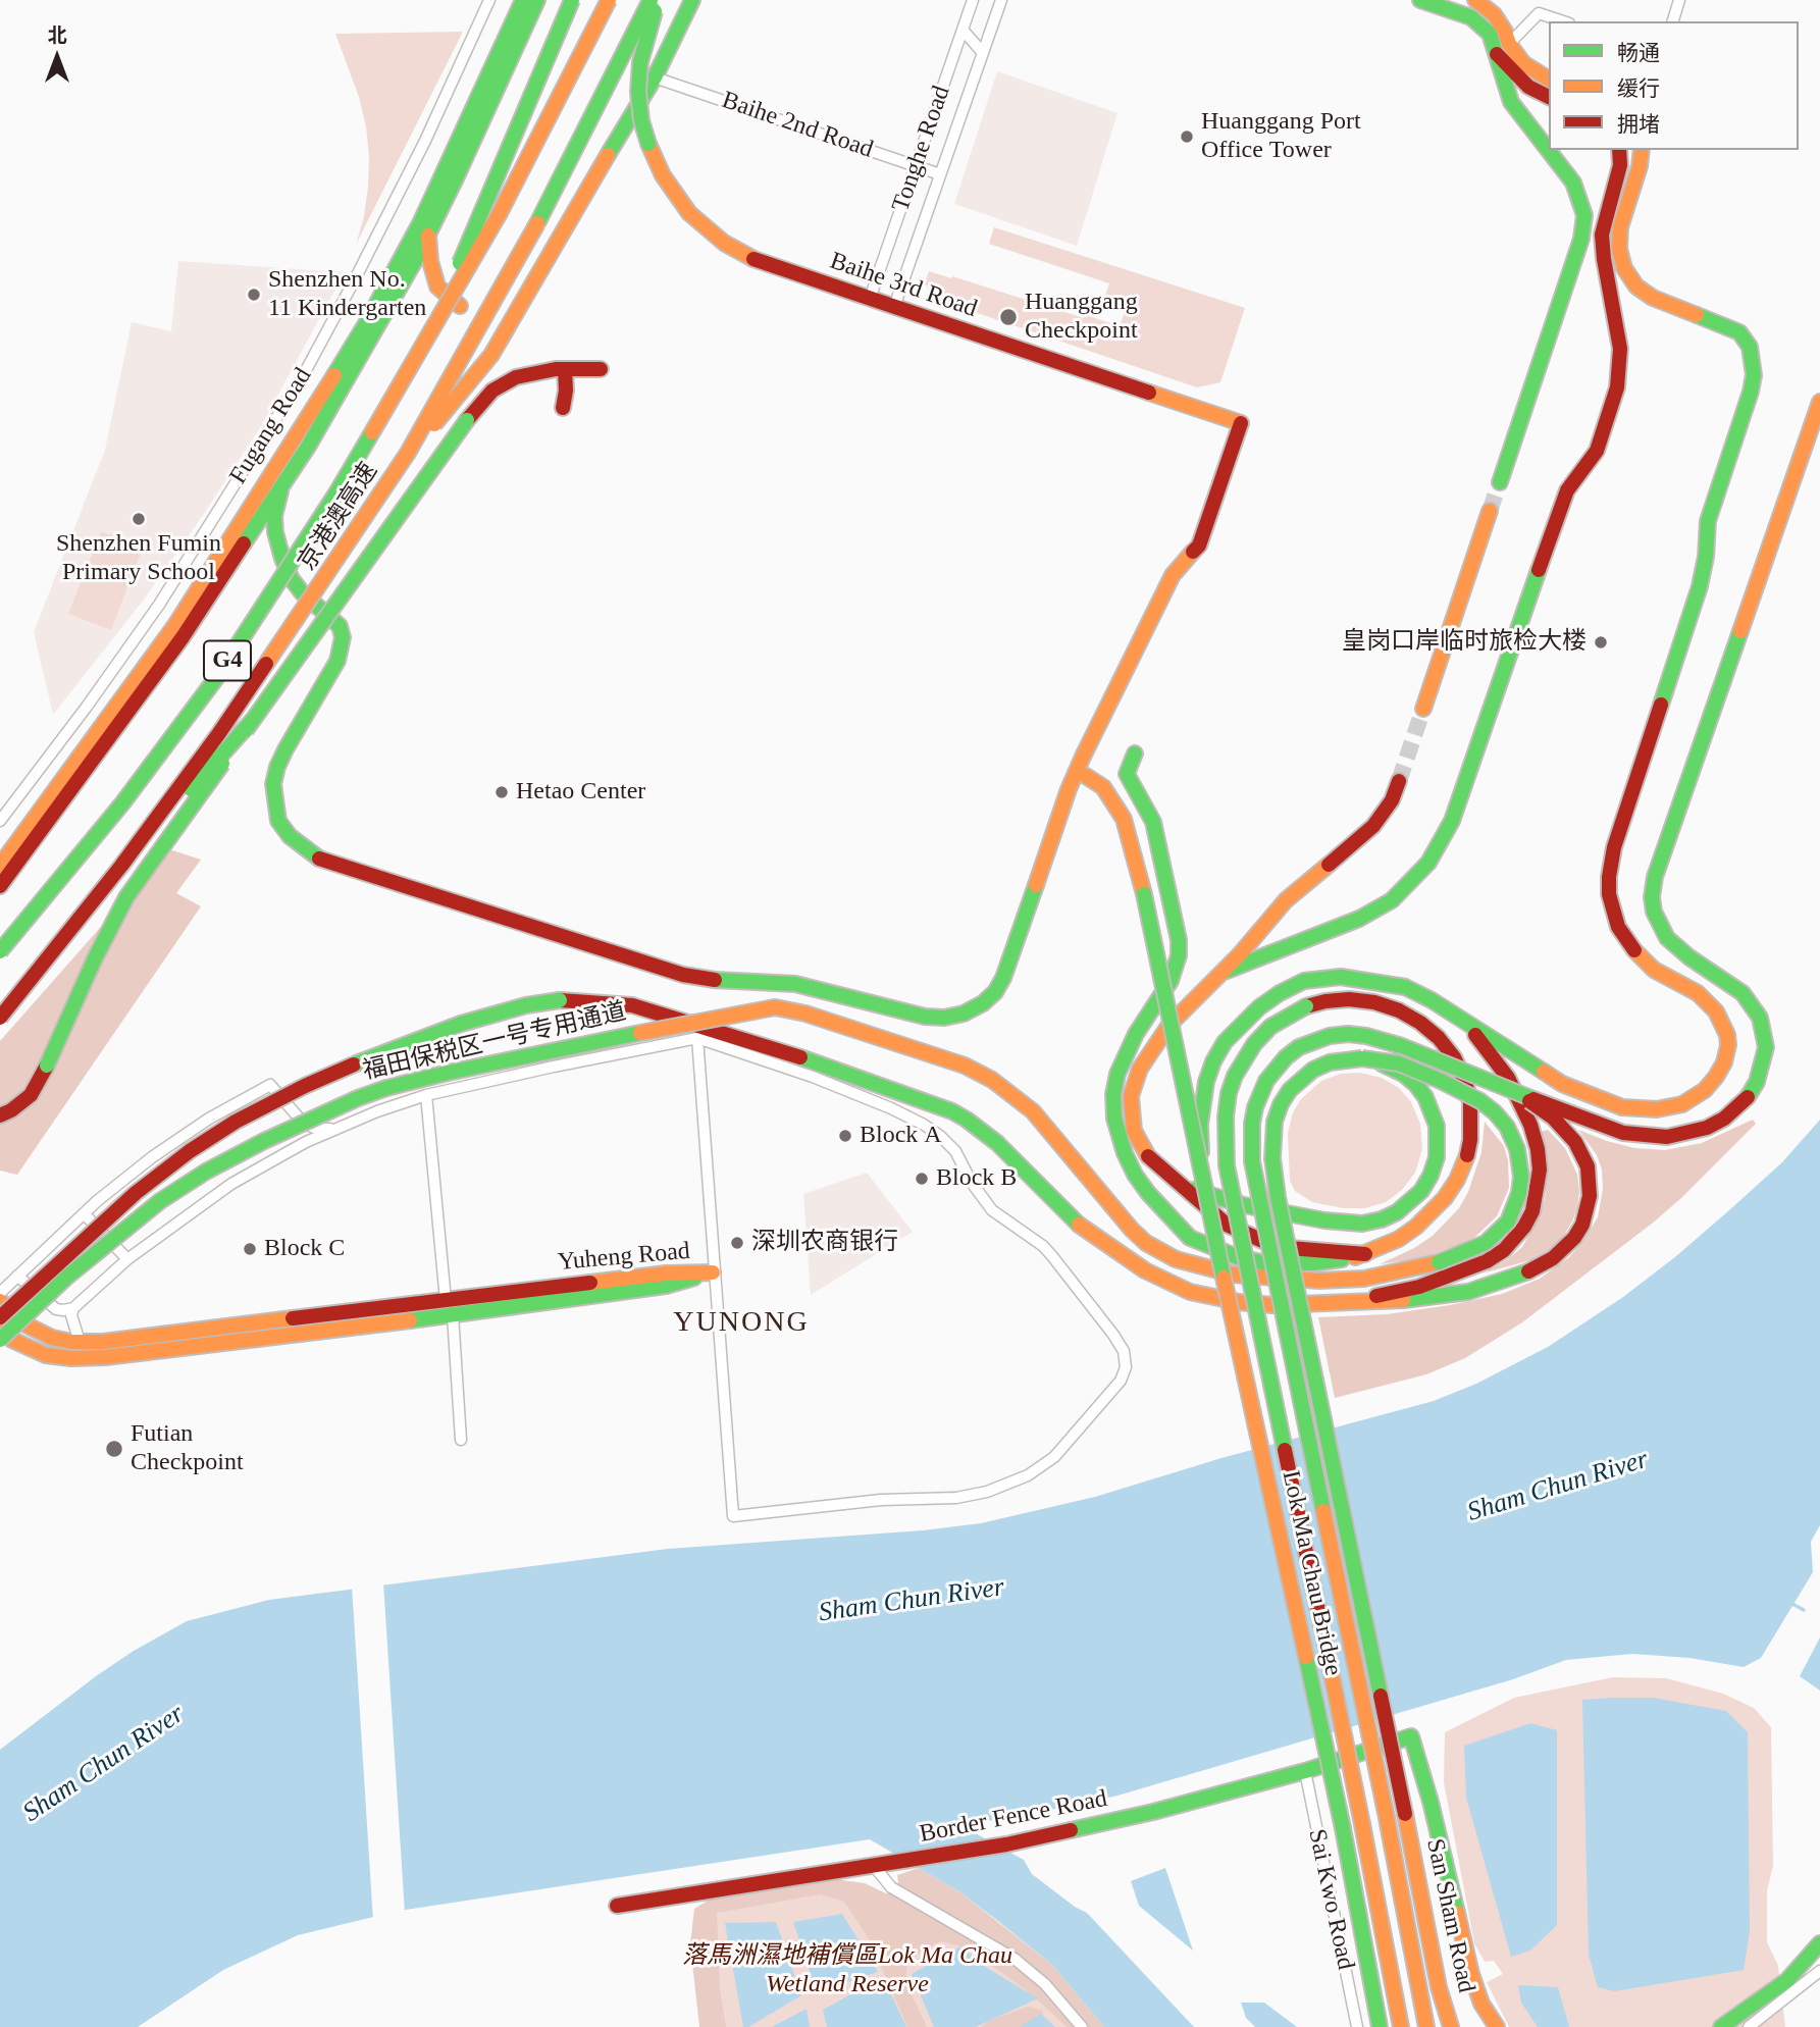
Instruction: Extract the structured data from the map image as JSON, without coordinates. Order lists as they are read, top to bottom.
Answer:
{
  "streets": {
    "main road": [
      "Baihe 3rd Road",
      "京港澳高速",
      "G4",
      "福田保税区一号专用通道",
      "Yuheng Road",
      "Lok Ma Chau Bridge",
      "Border Fence Road",
      "San Sham Road"
    ],
    "street": [
      "Baihe 2nd Road",
      "Tonghe Road",
      "Fugang Road",
      "Sai Kwo Road"
    ]
  },
  "crossings": [
    ["Baihe 2nd Road", "Tonghe Road"],
    ["Tonghe Road", "Baihe 3rd Road"],
    ["福田保税区一号专用通道", "Lok Ma Chau Bridge"],
    ["Lok Ma Chau Bridge", "San Sham Road"],
    ["Border Fence Road", "Sai Kwo Road"]
  ],
  "districts": ["YUNONG"],
  "water": ["Sham Chun River"],
  "parks": ["落馬洲濕地補償區Lok Ma Chau Wetland Reserve"],
  "places": [
    "Huanggang Port Office Tower",
    "Shenzhen No. 11 Kindergarten",
    "Huanggang Checkpoint",
    "Shenzhen Fumin Primary School",
    "皇岗口岸临时旅检大楼",
    "Hetao Center",
    "Block A",
    "Block B",
    "深圳农商银行",
    "Block C",
    "Futian Checkpoint"
  ],
  "legend": ["畅通", "缓行", "拥堵"],
  "north": "top"
}
